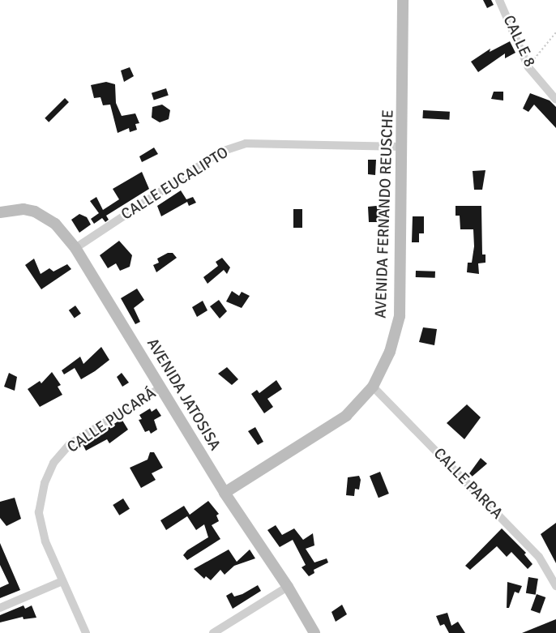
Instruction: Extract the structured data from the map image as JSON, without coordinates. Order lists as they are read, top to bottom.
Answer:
{
  "streets": {
    "street": [
      "CALLE 8",
      "CALLE EUCALIPTO",
      "AVENIDA FERNANDO REUSCHE",
      "AVENIDA JATOSISA",
      "CALLE PUCARÁ",
      "CALLE PARCA"
    ]
  },
  "crossings": [
    ["CALLE EUCALIPTO", "AVENIDA FERNANDO REUSCHE"],
    ["CALLE EUCALIPTO", "AVENIDA JATOSISA"],
    ["AVENIDA FERNANDO REUSCHE", "AVENIDA JATOSISA"],
    ["AVENIDA FERNANDO REUSCHE", "CALLE PARCA"],
    ["AVENIDA JATOSISA", "CALLE PUCARÁ"]
  ]
}
